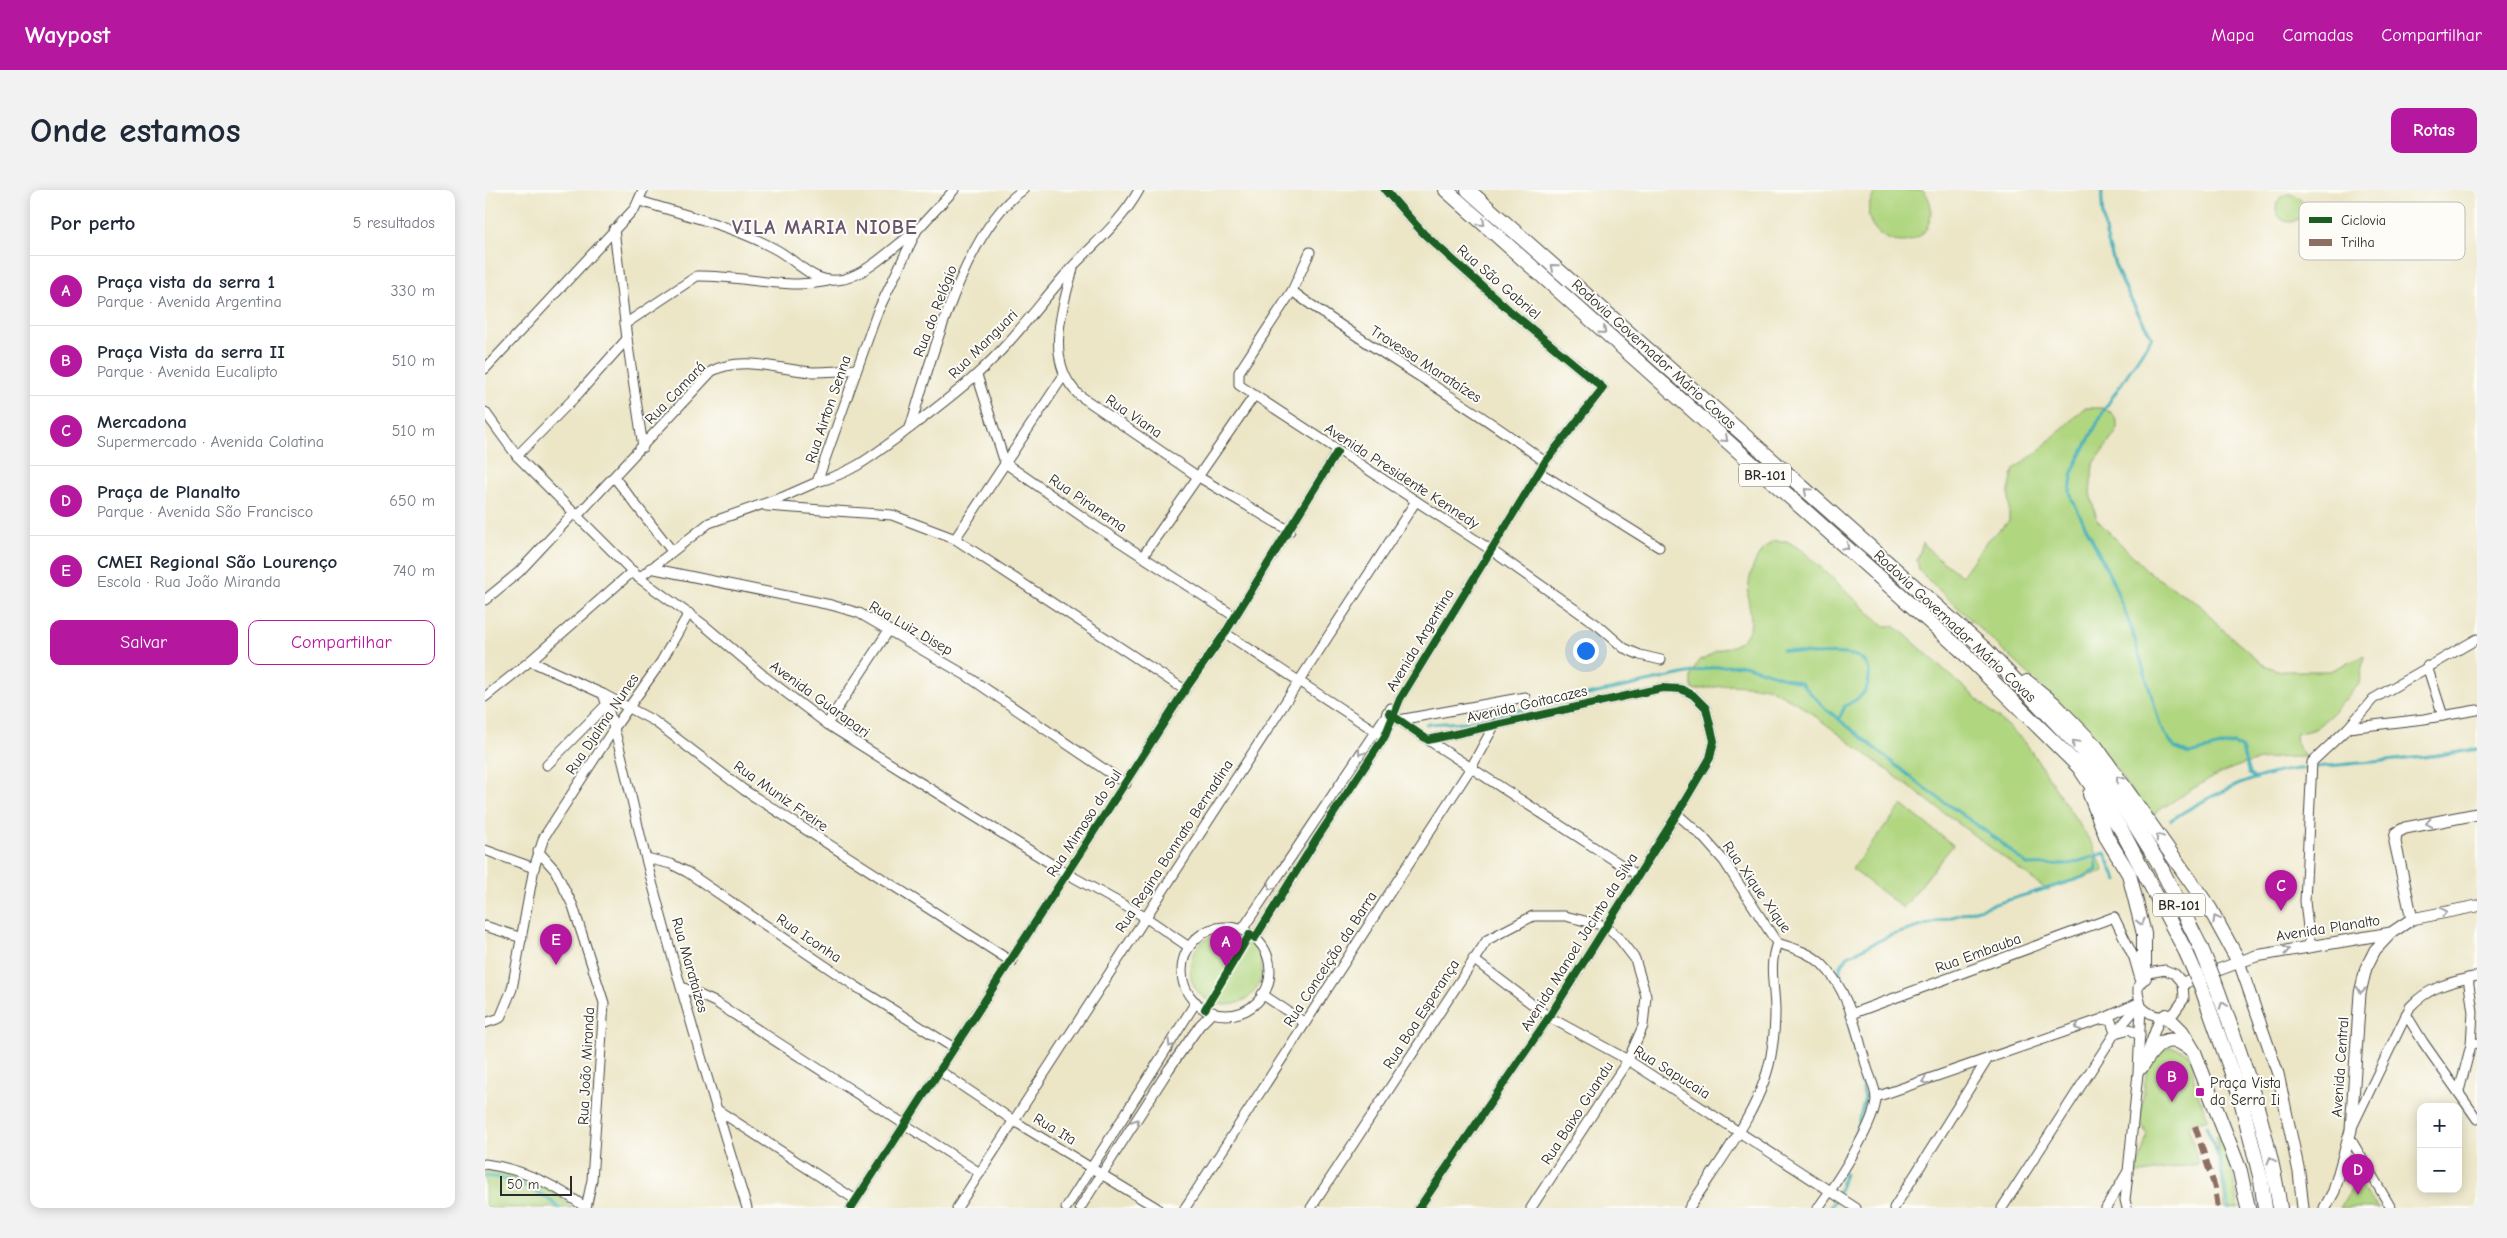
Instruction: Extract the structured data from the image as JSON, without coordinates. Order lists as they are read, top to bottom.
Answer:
{
  "streets": {
    "main road": ["Rodovia Governador Mário Covas", "BR-101"],
    "street": [
      "Rua São Gabriel",
      "Rua do Relógio",
      "Rua Manguari",
      "Travessa Marataízes",
      "Rua Camará",
      "Rua Airton Senna",
      "Rua Viana",
      "Avenida Presidente Kennedy",
      "Rua Piranema",
      "Rua Luiz Disep",
      "Avenida Argentina",
      "Avenida Guarapari",
      "Avenida Goitacazes",
      "Rua Djalma Nunes",
      "Rua Muniz Freire",
      "Rua Mimoso do Sul",
      "Rua Regina Bonnato Bernadina",
      "Rua Xique Xique",
      "Avenida Planalto",
      "Rua Iconha",
      "Avenida Manoel Jacinto da Silva",
      "Rua Embauba",
      "Rua Conceição da Barra",
      "Rua Marataizes",
      "Rua Boa Esperança",
      "Rua João Miranda",
      "Avenida Central",
      "Rua Sapucaia",
      "Rua Baixo Guandu",
      "Rua Ita"
    ]
  },
  "crossings": [
    ["Rua São Gabriel", "Avenida Argentina"],
    ["Rua do Relógio", "Rua Manguari"],
    ["Rua Manguari", "Rua Airton Senna"],
    ["Rua Manguari", "Rua Viana"],
    ["Travessa Marataízes", "Avenida Presidente Kennedy"],
    ["Travessa Marataízes", "Avenida Argentina"],
    ["Rua Camará", "Rua Airton Senna"],
    ["Rua Camará", "Avenida Guarapari"],
    ["Rua Airton Senna", "Rua Luiz Disep"],
    ["Rua Airton Senna", "Avenida Guarapari"],
    ["Rua Airton Senna", "Rua Muniz Freire"],
    ["Rua Viana", "Rua Mimoso do Sul"],
    ["Avenida Presidente Kennedy", "Avenida Argentina"],
    ["Avenida Presidente Kennedy", "Rua Mimoso do Sul"],
    ["Avenida Presidente Kennedy", "Rua Regina Bonnato Bernadina"],
    ["Rua Piranema", "Rua Mimoso do Sul"],
    ["Rua Luiz Disep", "Rua Mimoso do Sul"],
    ["Avenida Argentina", "Avenida Guarapari"],
    ["Avenida Guarapari", "Rua Djalma Nunes"],
    ["Avenida Guarapari", "Rua Mimoso do Sul"],
    ["Avenida Guarapari", "Rua Regina Bonnato Bernadina"],
    ["Avenida Goitacazes", "Avenida Manoel Jacinto da Silva"],
    ["Avenida Goitacazes", "Rua Conceição da Barra"],
    ["Rua Djalma Nunes", "Rua Muniz Freire"],
    ["Rua Djalma Nunes", "Rua Marataizes"],
    ["Rua Djalma Nunes", "Rua João Miranda"],
    ["Rua Muniz Freire", "Rua Mimoso do Sul"],
    ["Rua Muniz Freire", "Rua Marataizes"],
    ["Rua Mimoso do Sul", "Rua Iconha"],
    ["Rua Mimoso do Sul", "Rua Ita"],
    ["Rua Regina Bonnato Bernadina", "Rua Ita"],
    ["Rua Xique Xique", "Avenida Manoel Jacinto da Silva"],
    ["Rua Xique Xique", "Rua Embauba"],
    ["Avenida Planalto", "Rua Embauba"],
    ["Avenida Planalto", "Avenida Central"],
    ["Rua Iconha", "Rua Marataizes"],
    ["Avenida Manoel Jacinto da Silva", "Rua Boa Esperança"],
    ["Avenida Manoel Jacinto da Silva", "Rua Sapucaia"],
    ["Avenida Manoel Jacinto da Silva", "Rua Baixo Guandu"],
    ["Rua Boa Esperança", "Rua Sapucaia"],
    ["Rua Boa Esperança", "Rua Baixo Guandu"],
    ["Rua Sapucaia", "Rua Baixo Guandu"]
  ],
  "districts": ["VILA MARIA NIOBE"],
  "places": {
    "transit": ["Praça Vista da Serra Ii"]
  },
  "legend": ["Ciclovia", "Trilha"],
  "scale_bar": "50 m",
  "page": {
    "header": "Waypost",
    "nav": ["Mapa", "Camadas", "Compartilhar"],
    "buttons": [
      "Rotas",
      ["Salvar", "Compartilhar"]
    ],
    "title": "Onde estamos",
    "heading": ["Por perto", "5 resultados"],
    "list": [
      {
        "mark": "A",
        "name": "Praça vista da serra 1",
        "note": "Parque · Avenida Argentina",
        "value": "330 m"
      },
      {
        "mark": "B",
        "name": "Praça Vista da serra II",
        "note": "Parque · Avenida Eucalipto",
        "value": "510 m"
      },
      {
        "mark": "C",
        "name": "Mercadona",
        "note": "Supermercado · Avenida Colatina",
        "value": "510 m"
      },
      {
        "mark": "D",
        "name": "Praça de Planalto",
        "note": "Parque · Avenida São Francisco",
        "value": "650 m"
      },
      {
        "mark": "E",
        "name": "CMEI Regional São Lourenço",
        "note": "Escola · Rua João Miranda",
        "value": "740 m"
      }
    ],
    "pins": [
      "C",
      "E",
      "A",
      "B",
      "D"
    ],
    "map_buttons": ["+", "−"],
    "scale": "50 m"
  }
}
